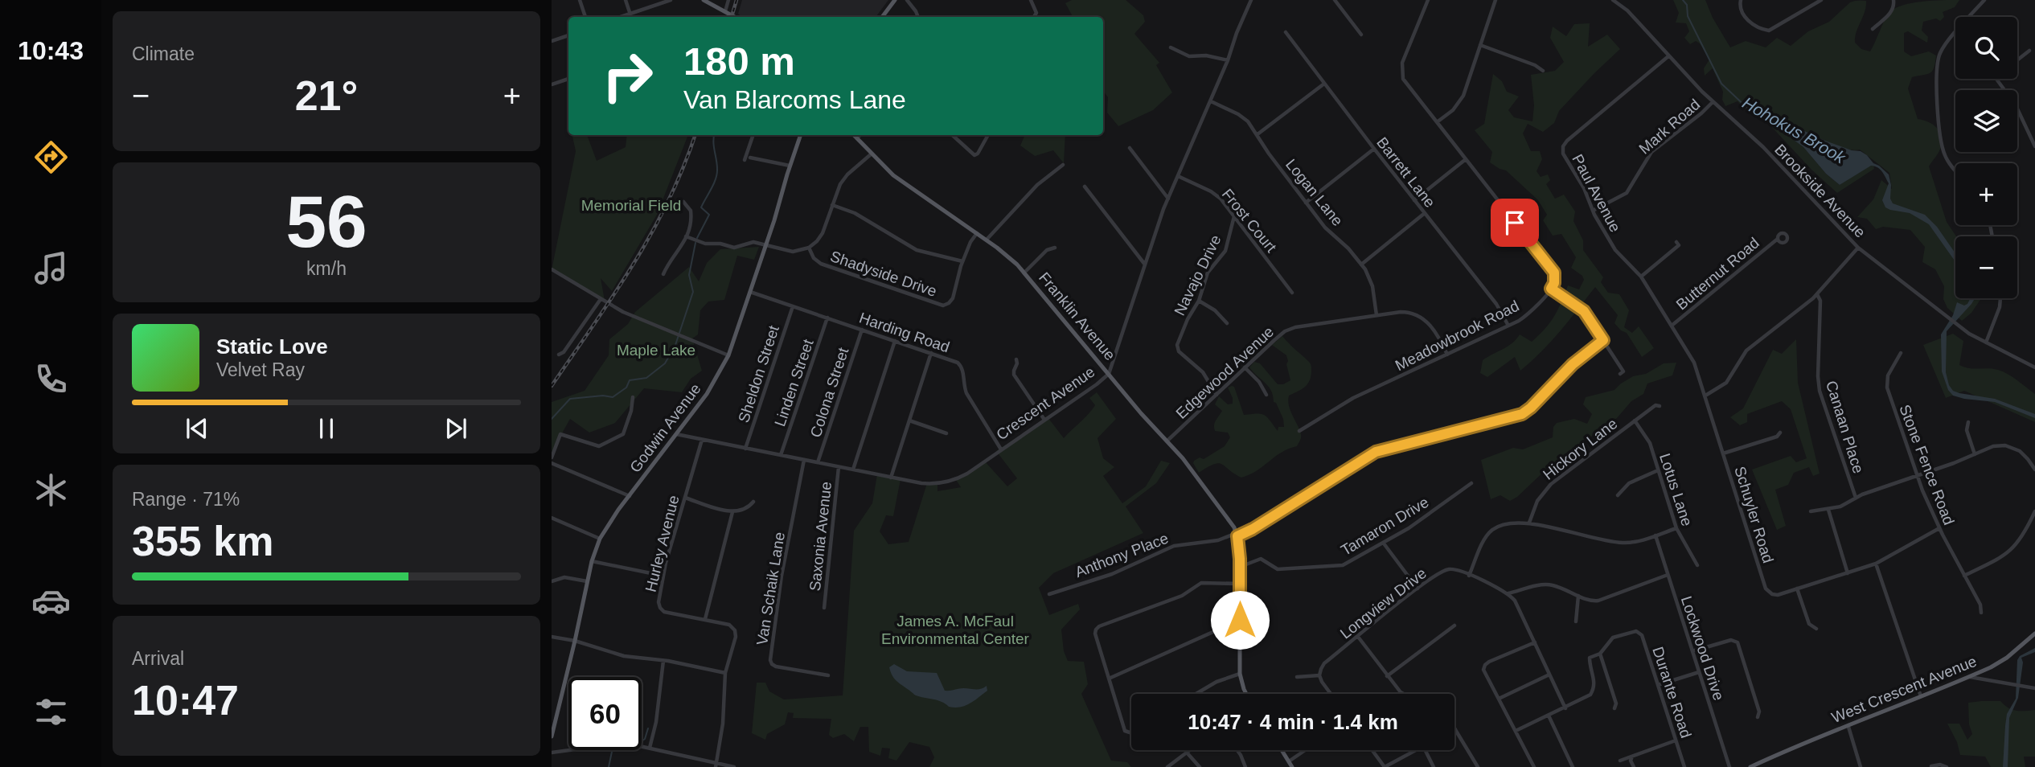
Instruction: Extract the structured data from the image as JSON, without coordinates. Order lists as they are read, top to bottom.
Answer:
{
  "streets": {
    "main road": ["Franklin Avenue", "Godwin Avenue", "West Crescent Avenue"],
    "street": [
      "Mark Road",
      "Barrett Lane",
      "Brookside Avenue",
      "Logan Lane",
      "Paul Avenue",
      "Frost Court",
      "Shadyside Drive",
      "Butternut Road",
      "Navajo Drive",
      "Harding Road",
      "Meadowbrook Road",
      "Edgewood Avenue",
      "Sheldon Street",
      "Linden Street",
      "Colona Street",
      "Crescent Avenue",
      "Canaan Place",
      "Hickory Lane",
      "Stone Fence Road",
      "Lotus Lane",
      "Schuyler Road",
      "Tamaron Drive",
      "Saxonia Avenue",
      "Hurley Avenue",
      "Anthony Place",
      "Van Schaik Lane",
      "Longview Drive",
      "Lockwood Drive",
      "Durante Road"
    ]
  },
  "crossings": [
    ["Mark Road", "Brookside Avenue"],
    ["Mark Road", "Paul Avenue"],
    ["Barrett Lane", "Meadowbrook Road"],
    ["Brookside Avenue", "Paul Avenue"],
    ["Logan Lane", "Edgewood Avenue"],
    ["Logan Lane", "Crescent Avenue"],
    ["Paul Avenue", "Schuyler Road"],
    ["Frost Court", "Navajo Drive"],
    ["Frost Court", "Crescent Avenue"],
    ["Shadyside Drive", "Franklin Avenue"],
    ["Butternut Road", "Schuyler Road"],
    ["Navajo Drive", "Edgewood Avenue"],
    ["Franklin Avenue", "Edgewood Avenue"],
    ["Franklin Avenue", "Crescent Avenue"],
    ["Franklin Avenue", "Tamaron Drive"],
    ["Franklin Avenue", "Anthony Place"],
    ["Harding Road", "Sheldon Street"],
    ["Harding Road", "Linden Street"],
    ["Harding Road", "Colona Street"],
    ["Harding Road", "Crescent Avenue"],
    ["Harding Road", "Godwin Avenue"],
    ["Meadowbrook Road", "Edgewood Avenue"],
    ["Sheldon Street", "Crescent Avenue"],
    ["Linden Street", "Crescent Avenue"],
    ["Colona Street", "Crescent Avenue"],
    ["Crescent Avenue", "Godwin Avenue"],
    ["Crescent Avenue", "Saxonia Avenue"],
    ["Crescent Avenue", "Hurley Avenue"],
    ["Crescent Avenue", "Van Schaik Lane"],
    ["Hickory Lane", "Lotus Lane"],
    ["Stone Fence Road", "Schuyler Road"]
  ],
  "water": ["Hohokus Brook"],
  "parks": ["Memorial Field", "Maple Lake", "James A. McFaul Environmental Center"],
  "page": {
    "tabs": "10:43",
    "tile": [
      "Climate",
      ["56", "km/h"],
      ["Range · 71%", "355 km"],
      ["Arrival", "10:47"]
    ],
    "map_buttons": ["+", "−"],
    "turn": ["180 m", "Van Blarcoms Lane"],
    "heat": ["−", "21°", "+"],
    "song": ["Static Love", "Velvet Ray"],
    "limit": "60",
    "trip": "10:47 · 4 min · 1.4 km"
  }
}
